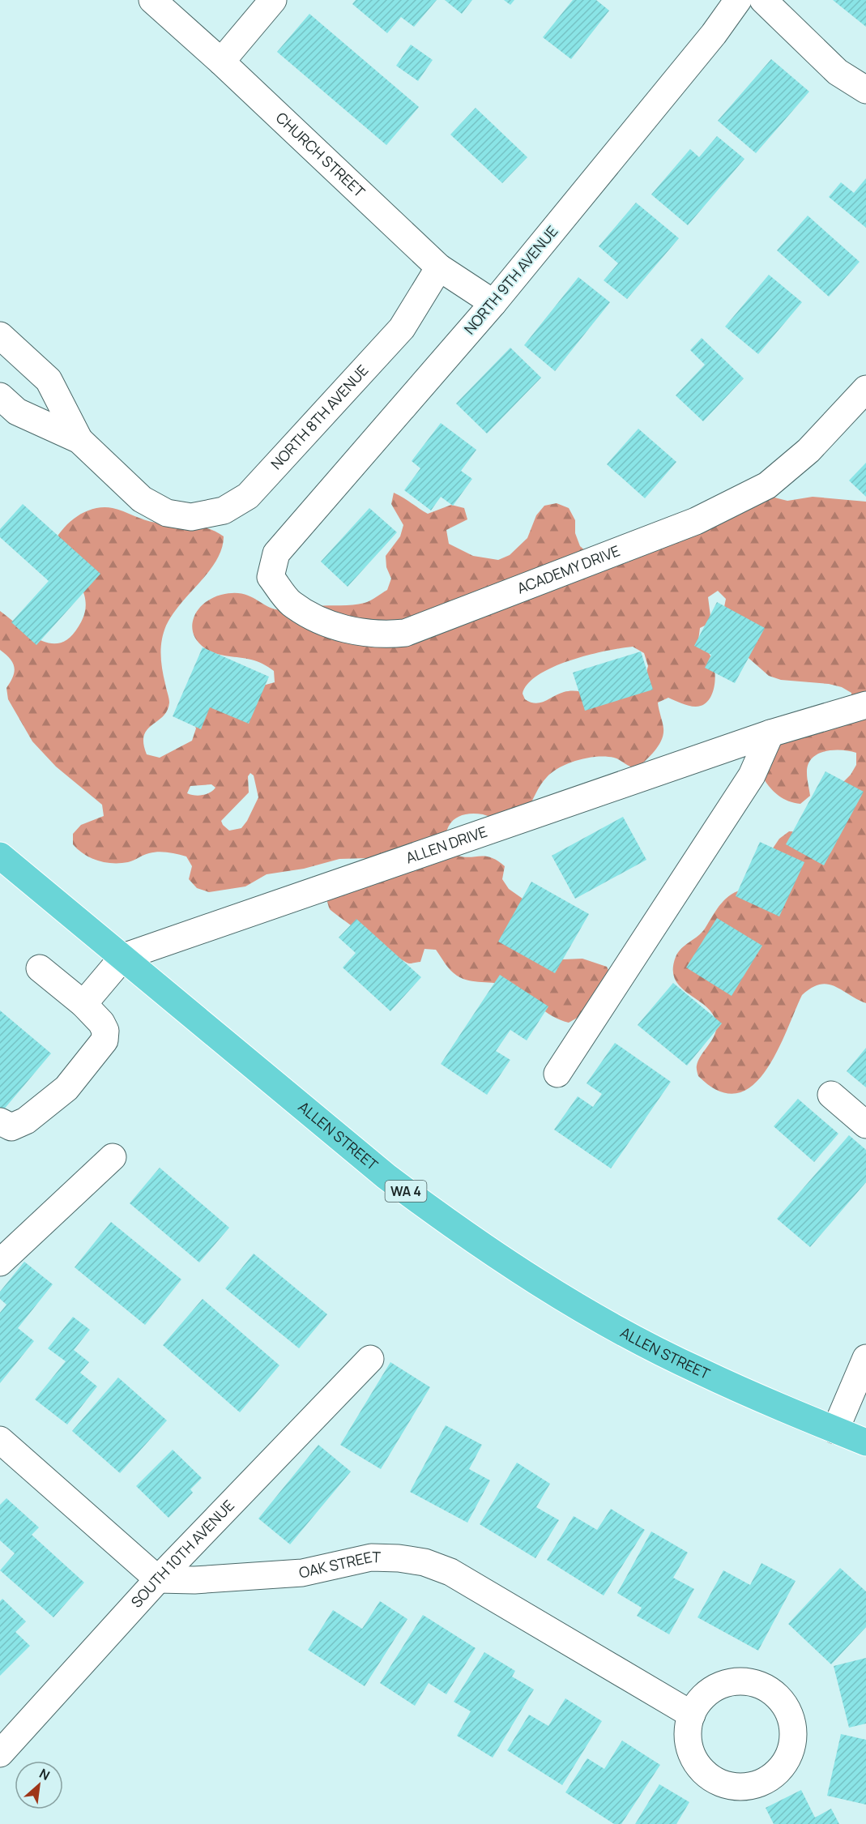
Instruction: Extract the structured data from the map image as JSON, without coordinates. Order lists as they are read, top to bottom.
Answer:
{
  "streets": {
    "main road": ["ALLEN STREET", "WA 4"],
    "street": [
      "CHURCH STREET",
      "NORTH 9TH AVENUE",
      "NORTH 8TH AVENUE",
      "ACADEMY DRIVE",
      "ALLEN DRIVE",
      "SOUTH 10TH AVENUE",
      "OAK STREET"
    ]
  },
  "crossings": [
    ["CHURCH STREET", "NORTH 9TH AVENUE"],
    ["CHURCH STREET", "NORTH 8TH AVENUE"],
    ["NORTH 9TH AVENUE", "ACADEMY DRIVE"],
    ["ALLEN DRIVE", "ALLEN STREET"],
    ["SOUTH 10TH AVENUE", "OAK STREET"]
  ],
  "north": "top right"
}
